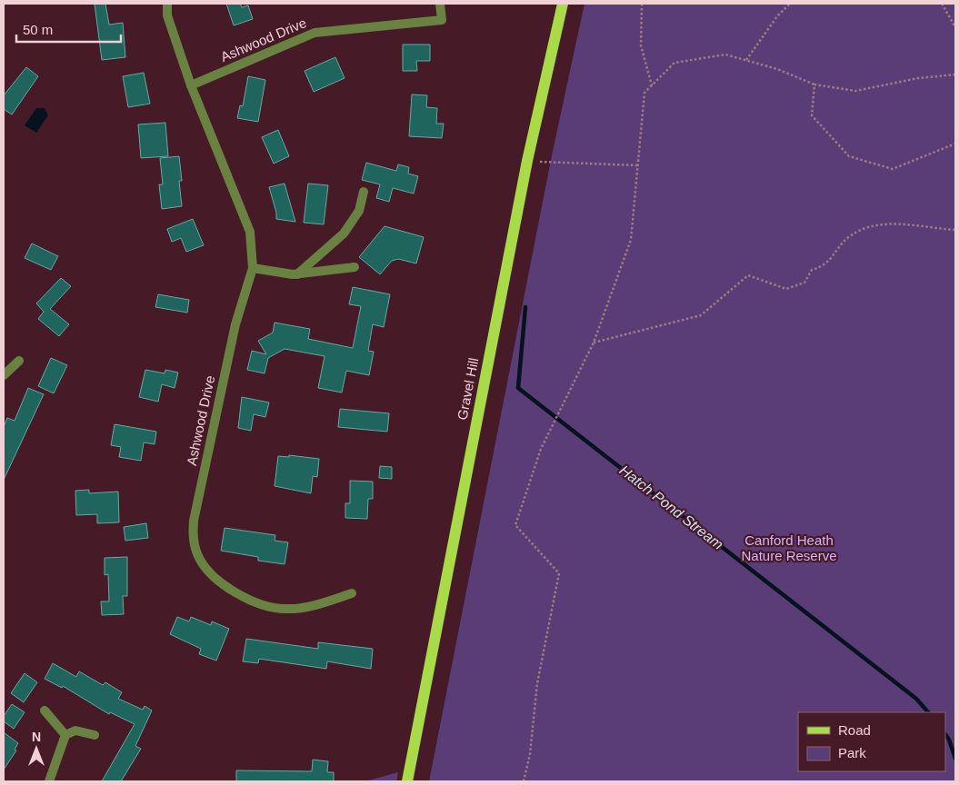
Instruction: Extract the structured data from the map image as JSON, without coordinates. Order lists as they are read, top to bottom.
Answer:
{
  "streets": {
    "main road": ["Gravel Hill"],
    "street": ["Ashwood Drive"]
  },
  "water": ["Hatch Pond Stream"],
  "parks": ["Canford Heath Nature Reserve"],
  "legend": ["Road", "Park"],
  "scale_bar": "50 m",
  "north": "top"
}
